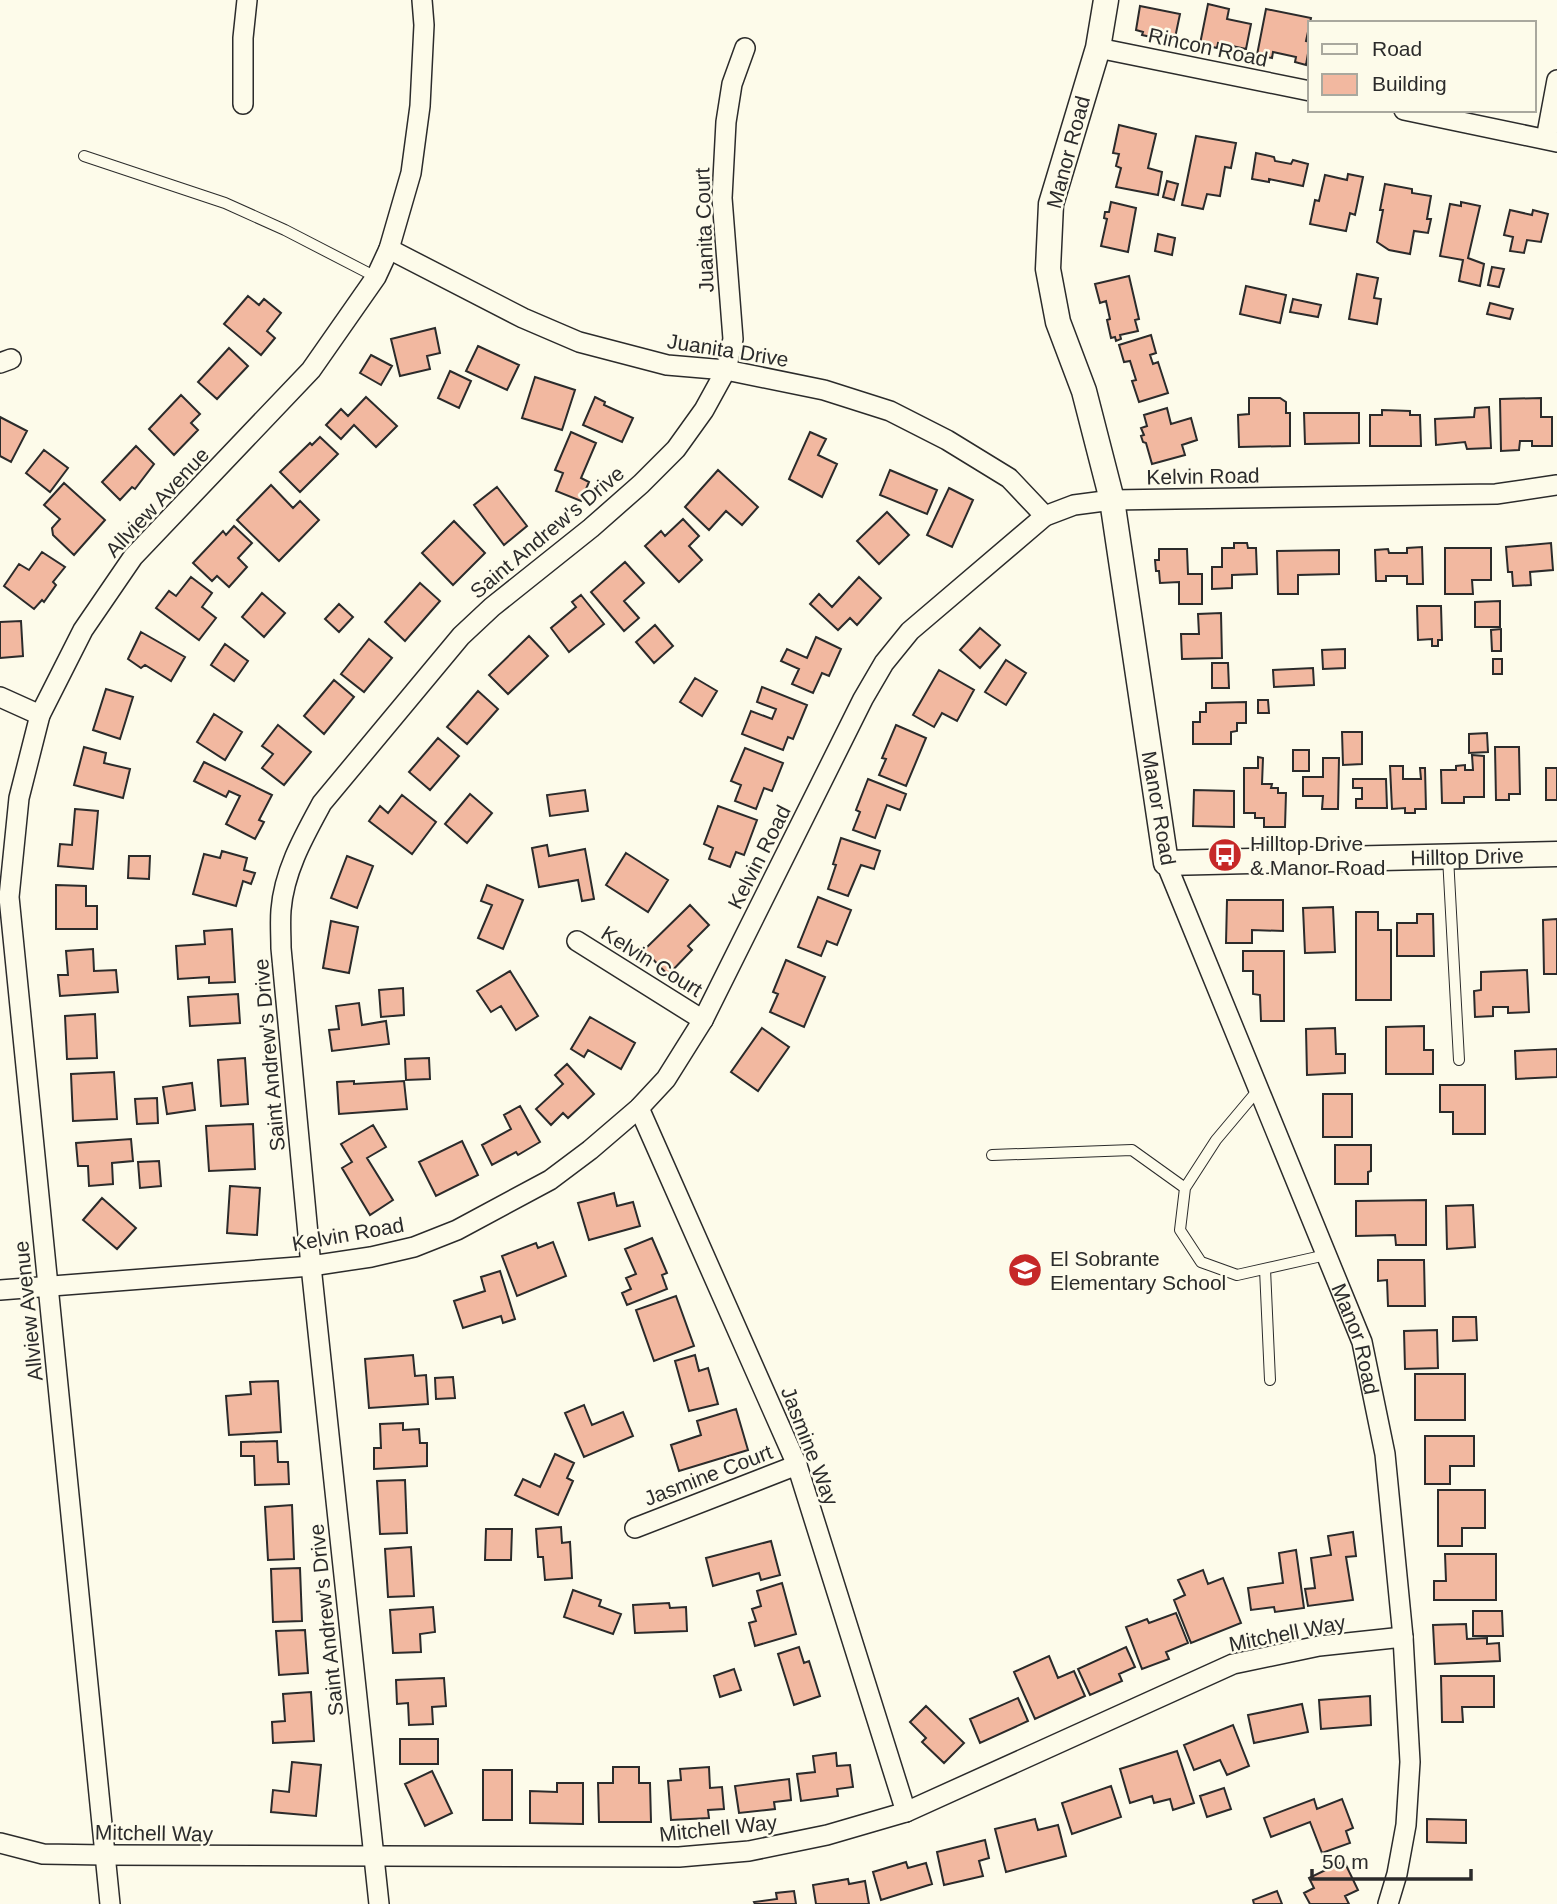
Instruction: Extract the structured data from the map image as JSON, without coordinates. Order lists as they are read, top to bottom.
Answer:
{
  "streets": {
    "street": [
      "Rincon Road",
      "Manor Road",
      "Juanita Court",
      "Juanita Drive",
      "Kelvin Road",
      "Allview Avenue",
      "Saint Andrew's Drive",
      "Hilltop Drive",
      "Kelvin Court",
      "Jasmine Way",
      "Jasmine Court",
      "Mitchell Way"
    ]
  },
  "crossings": [
    ["Rincon Road", "Manor Road"],
    ["Manor Road", "Kelvin Road"],
    ["Manor Road", "Hilltop Drive"],
    ["Manor Road", "Mitchell Way"],
    ["Juanita Court", "Juanita Drive"],
    ["Juanita Court", "Saint Andrew's Drive"],
    ["Juanita Drive", "Kelvin Road"],
    ["Juanita Drive", "Allview Avenue"],
    ["Juanita Drive", "Saint Andrew's Drive"],
    ["Kelvin Road", "Allview Avenue"],
    ["Kelvin Road", "Saint Andrew's Drive"],
    ["Kelvin Road", "Kelvin Court"],
    ["Kelvin Road", "Jasmine Way"],
    ["Allview Avenue", "Mitchell Way"],
    ["Saint Andrew's Drive", "Mitchell Way"],
    ["Jasmine Way", "Jasmine Court"],
    ["Jasmine Way", "Mitchell Way"]
  ],
  "places": {
    "bus stop": ["Hilltop Drive & Manor Road"],
    "school or university": ["El Sobrante Elementary School"]
  },
  "legend": ["Road", "Building"],
  "scale_bar": "50 m"
}
